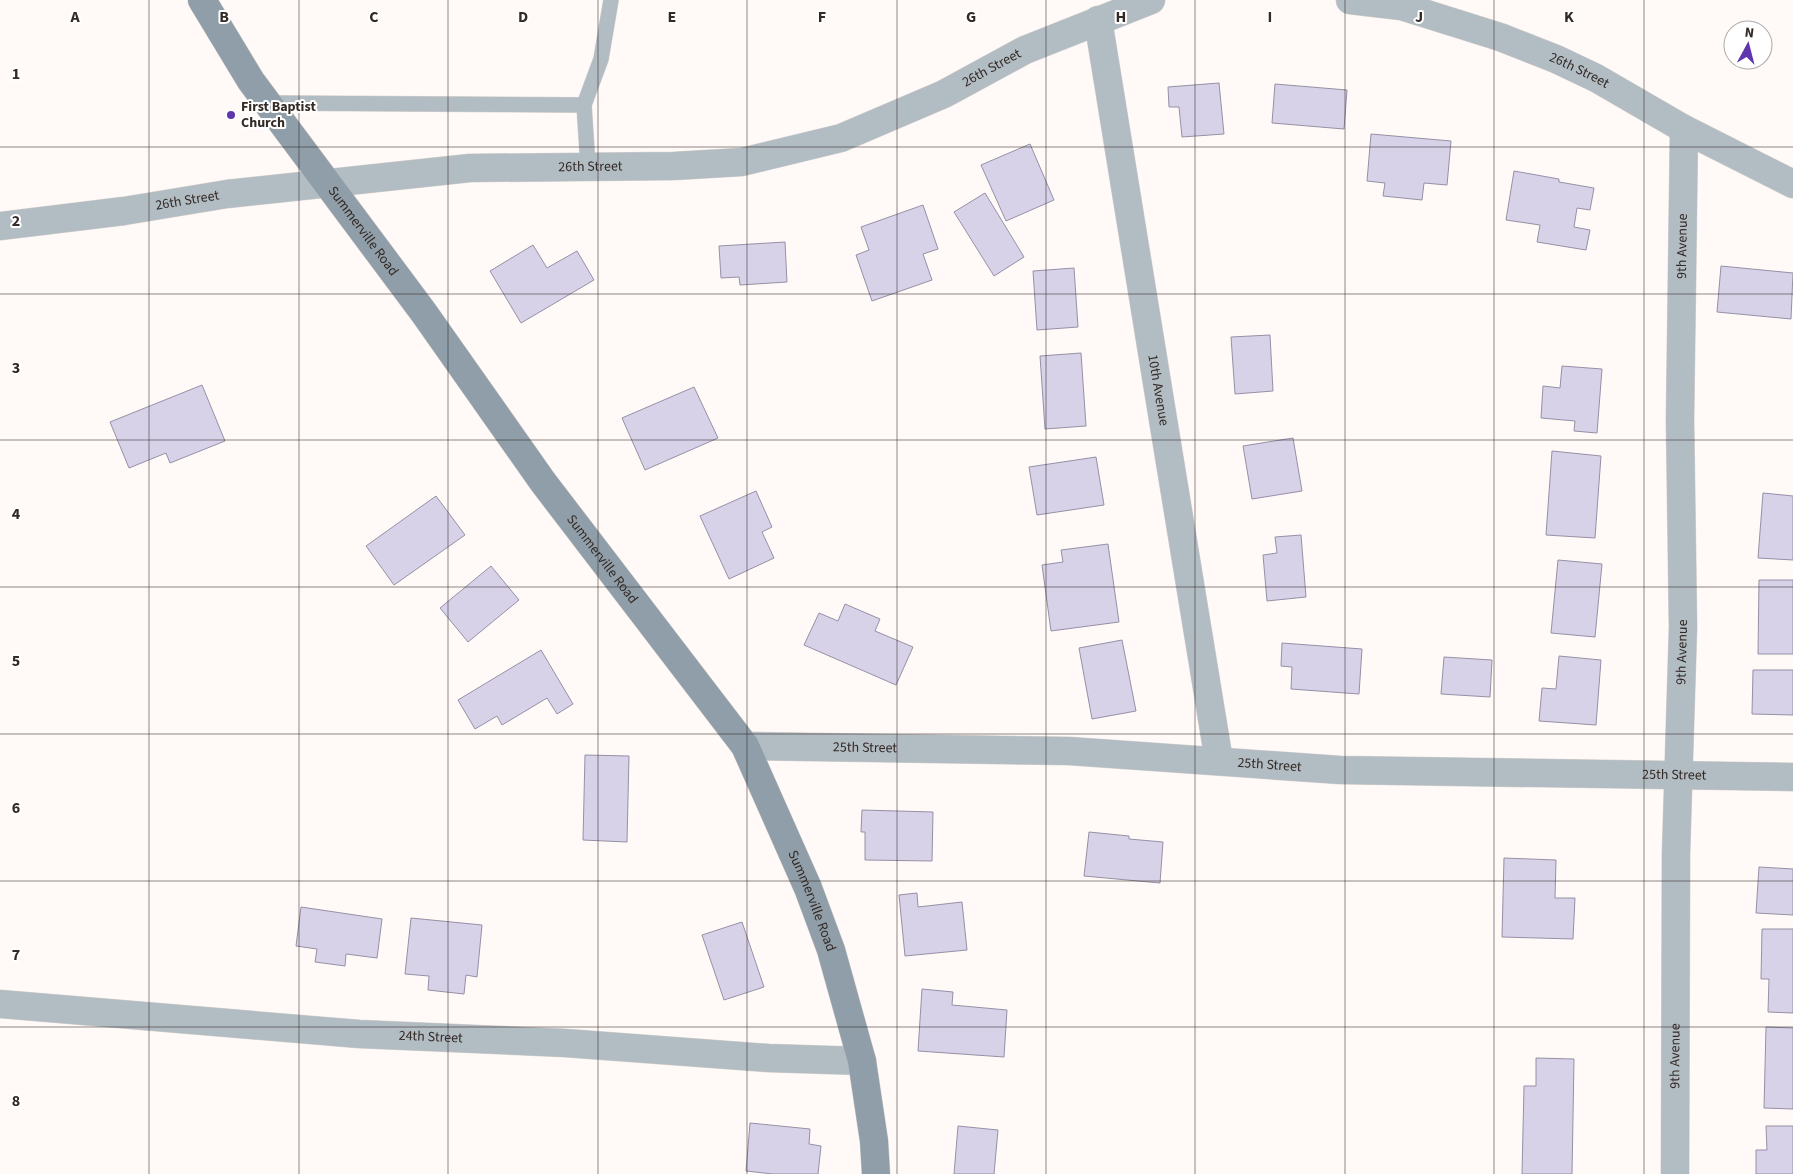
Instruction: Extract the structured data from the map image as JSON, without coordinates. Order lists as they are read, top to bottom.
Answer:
{
  "streets": {
    "main road": ["Summerville Road"],
    "street": [
      "26th Street",
      "9th Avenue",
      "10th Avenue",
      "25th Street",
      "24th Street"
    ]
  },
  "crossings": [
    ["26th Street", "Summerville Road"],
    ["26th Street", "9th Avenue"],
    ["26th Street", "10th Avenue"],
    ["Summerville Road", "25th Street"],
    ["Summerville Road", "24th Street"],
    ["9th Avenue", "25th Street"],
    ["10th Avenue", "25th Street"]
  ],
  "places": ["First Baptist Church"],
  "north": "top",
  "grid": {
    "columns": [
      "A",
      "B",
      "C",
      "D",
      "E",
      "F",
      "G",
      "H",
      "I",
      "J",
      "K"
    ],
    "rows": [
      "1",
      "2",
      "3",
      "4",
      "5",
      "6",
      "7",
      "8"
    ]
  }
}
